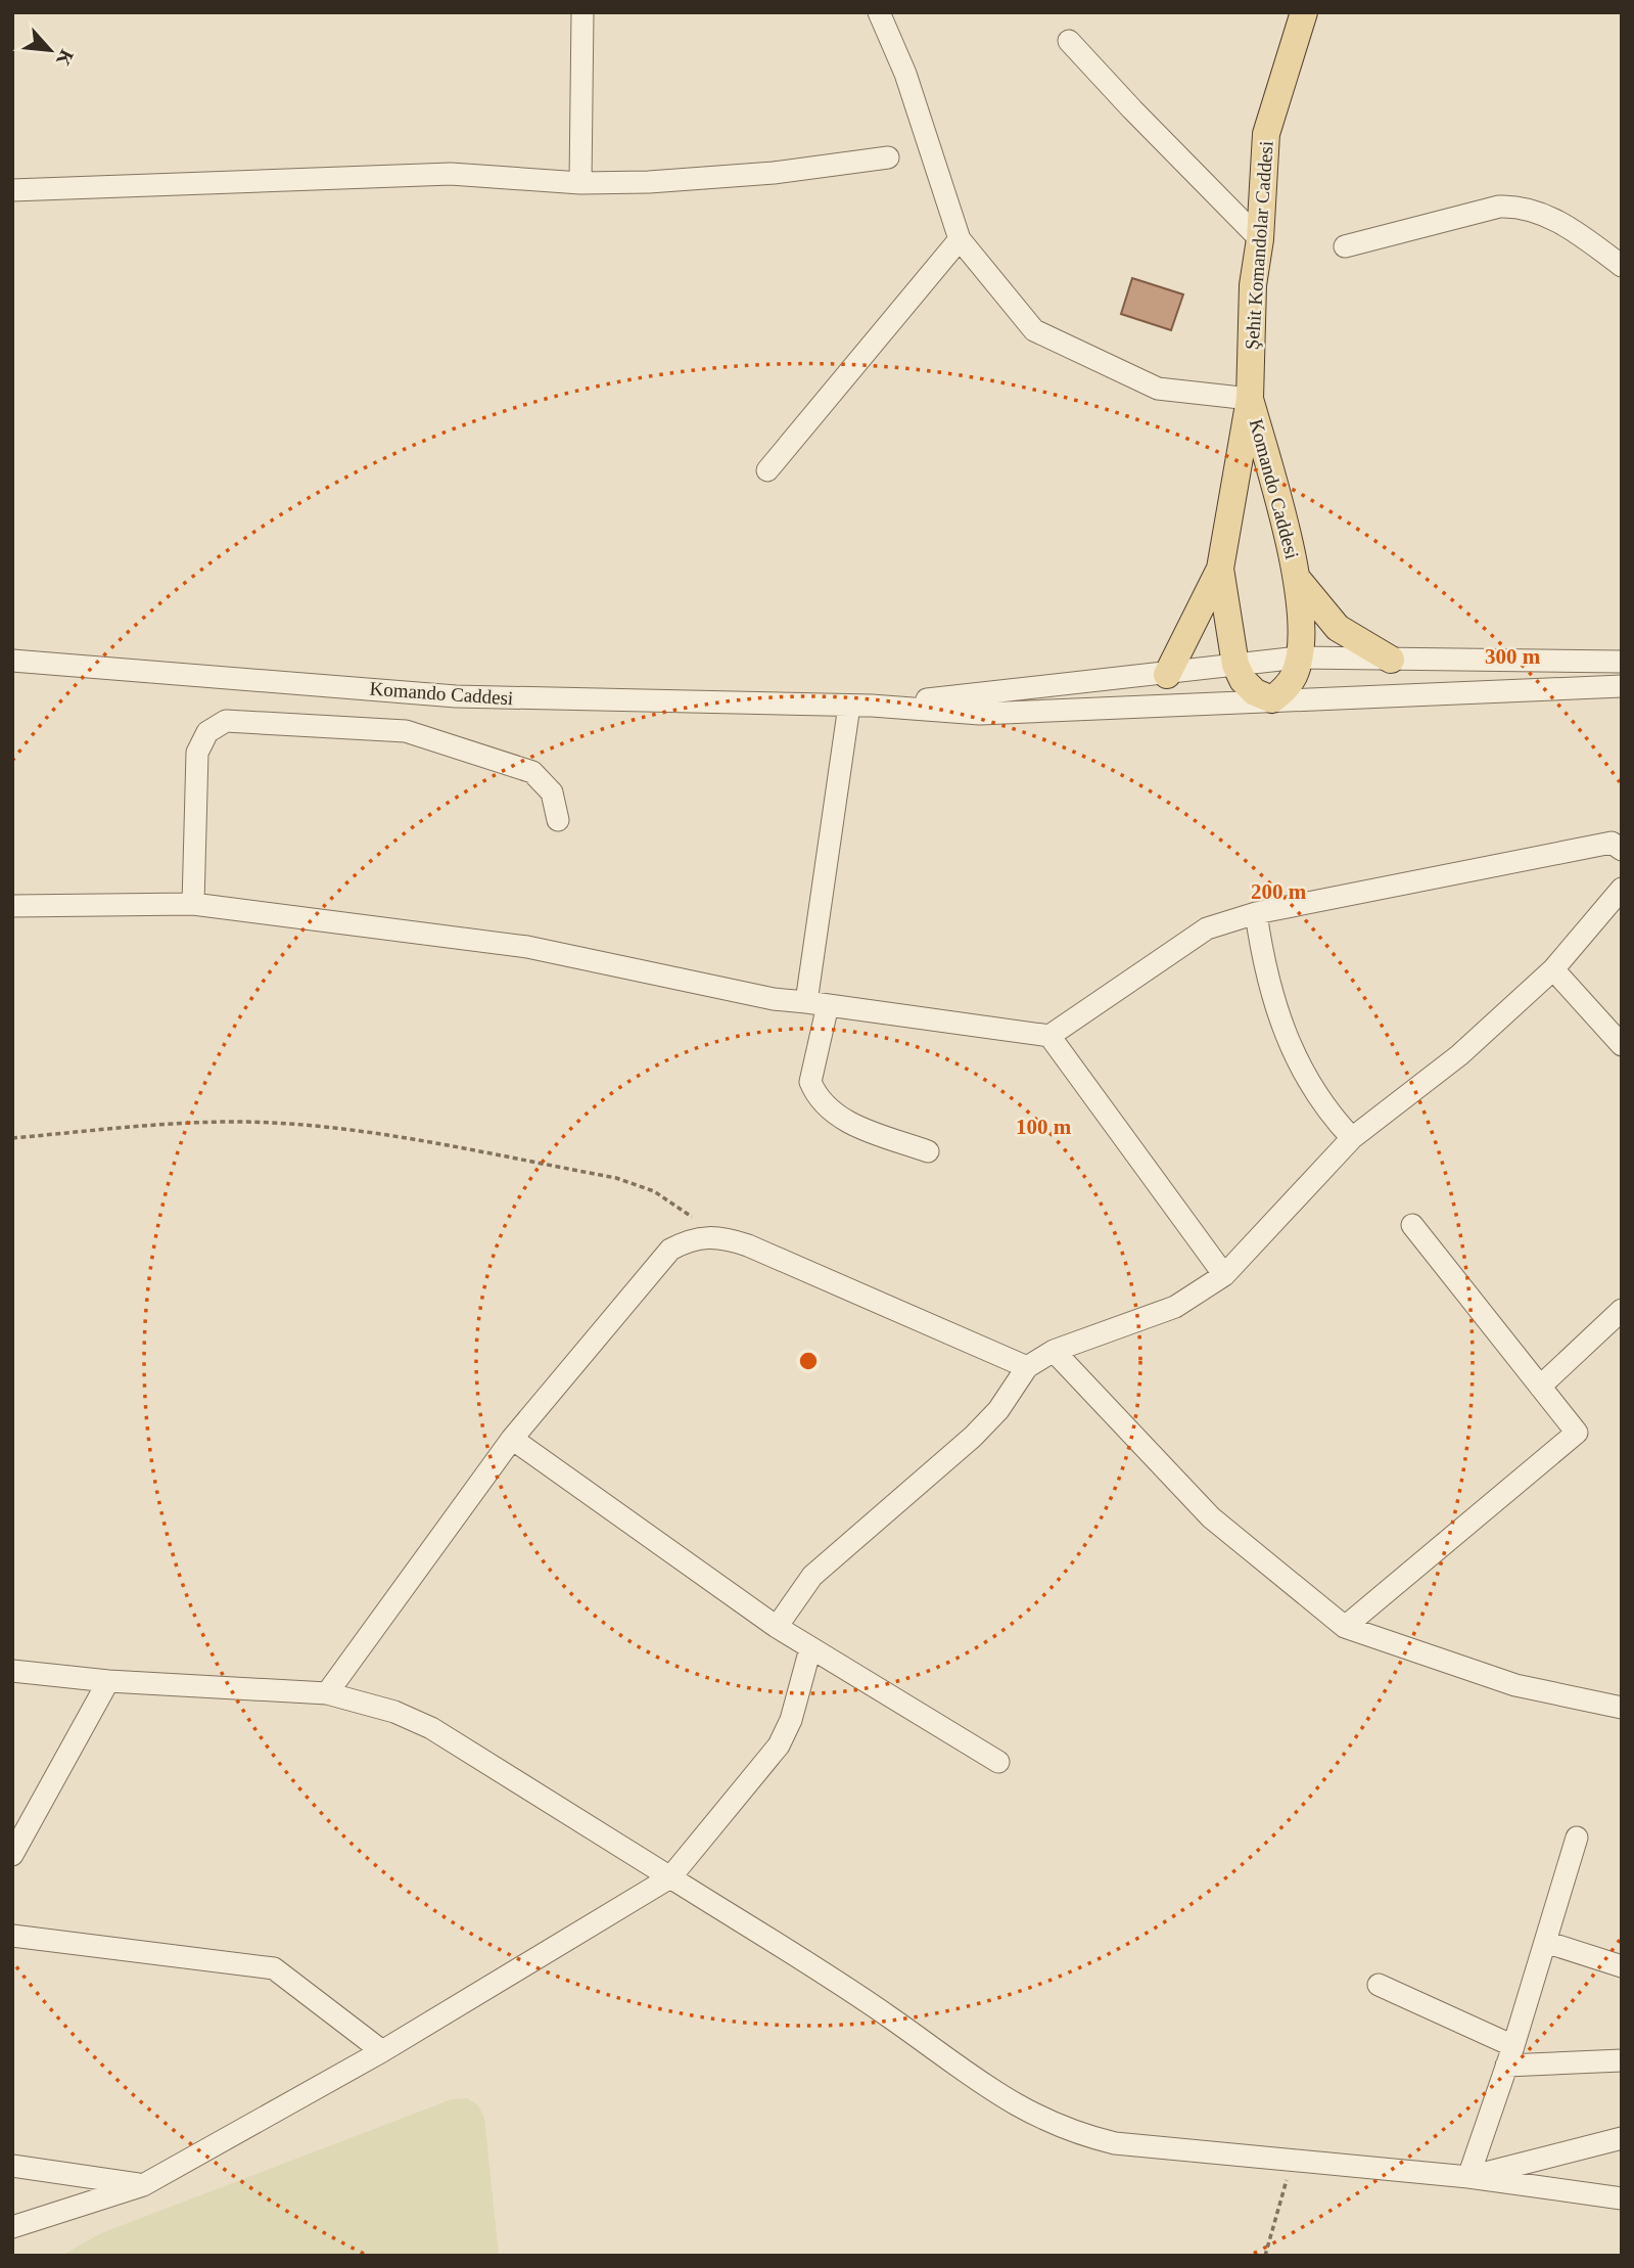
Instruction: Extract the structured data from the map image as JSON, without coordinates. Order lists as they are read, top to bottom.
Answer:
{
  "streets": {
    "main road": ["Şehit Komandolar Caddesi", "Komando Caddesi"]
  },
  "crossings": [
    ["Şehit Komandolar Caddesi", "Komando Caddesi"]
  ],
  "north": "bottom right",
  "rings": ["300 m", "200 m", "100 m"]
}
